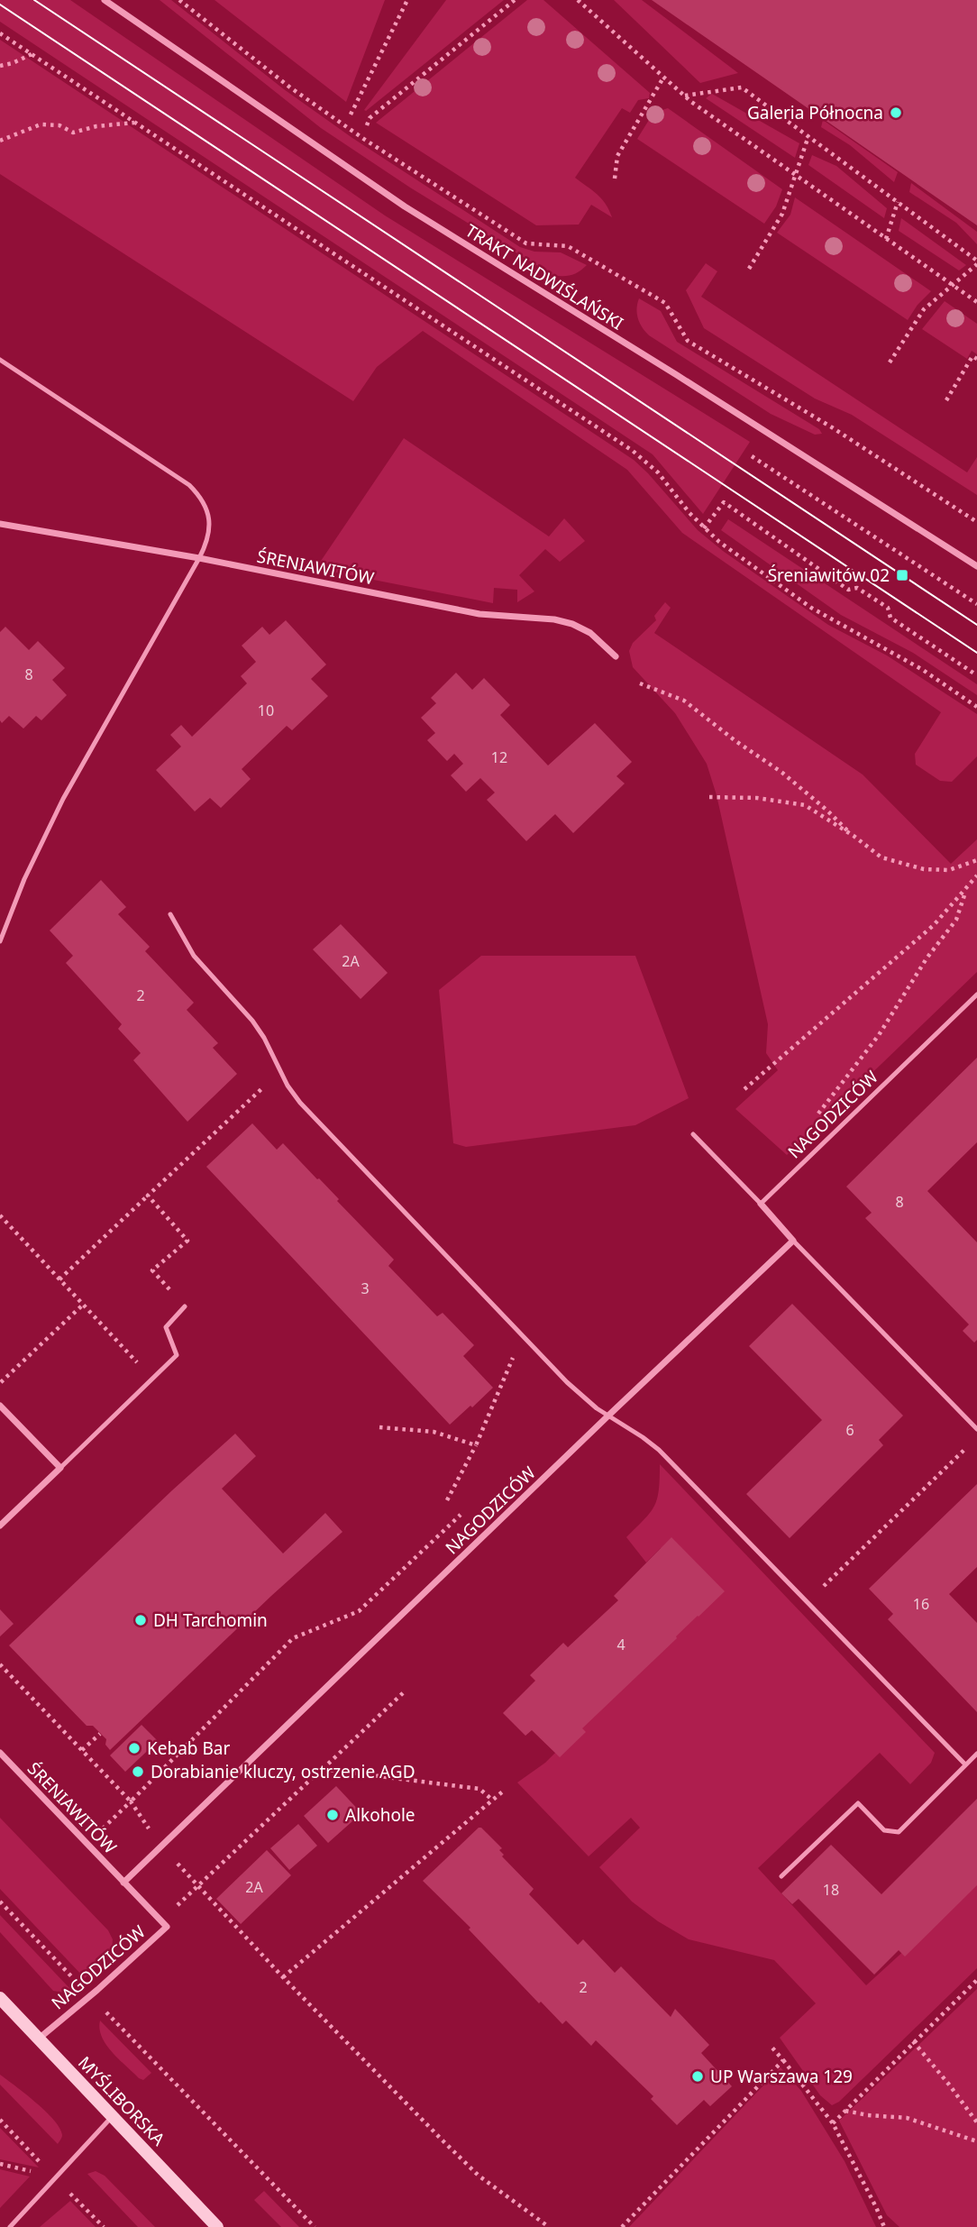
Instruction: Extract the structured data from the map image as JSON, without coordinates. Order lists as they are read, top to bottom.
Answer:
{
  "streets": {
    "street": [
      "TRAKT NADWIŚLAŃSKI",
      "ŚRENIAWITÓW",
      "NAGODZICÓW",
      "MYŚLIBORSKA"
    ]
  },
  "crossings": [
    ["ŚRENIAWITÓW", "NAGODZICÓW"],
    ["NAGODZICÓW", "MYŚLIBORSKA"]
  ],
  "places": {
    "other": [
      "Galeria Północna",
      "DH Tarchomin",
      "Kebab Bar",
      "Dorabianie kluczy, ostrzenie AGD",
      "Alkohole",
      "UP Warszawa 129"
    ],
    "transit": ["Śreniawitów 02"]
  },
  "house_numbers": [
    "8",
    "10",
    "12",
    "2A",
    "2",
    "8",
    "3",
    "6",
    "16",
    "4",
    "2A",
    "18",
    "2"
  ]
}
